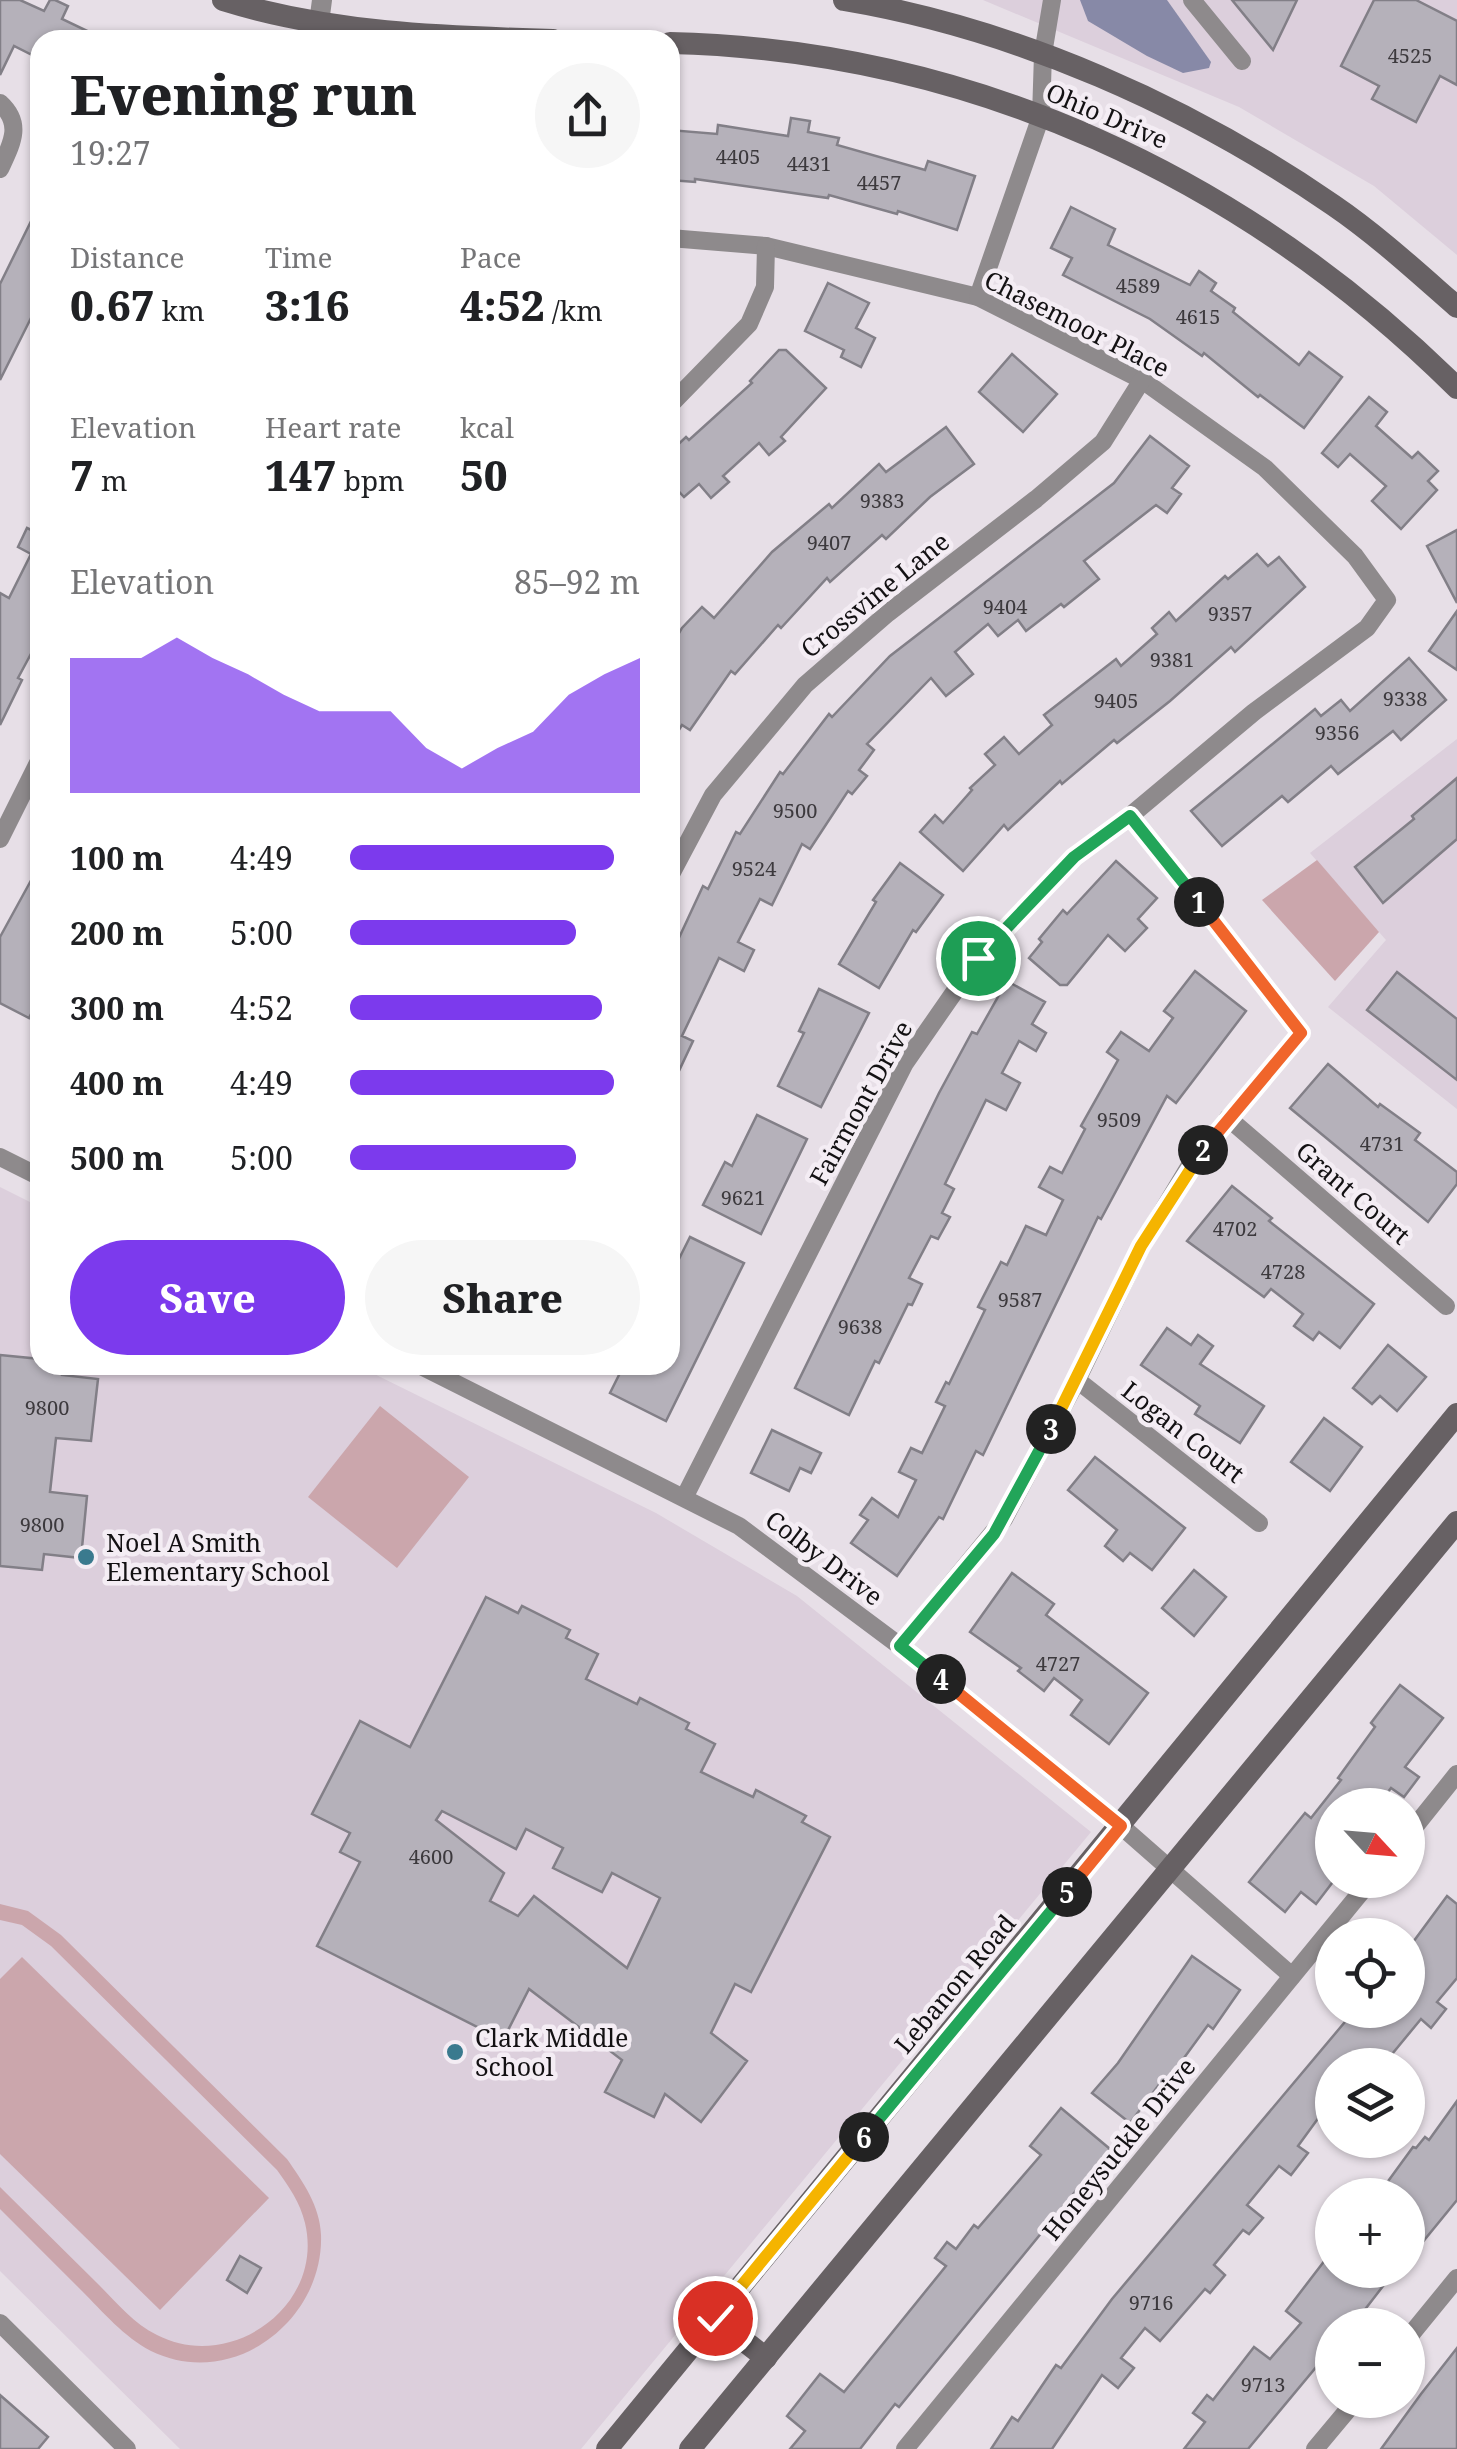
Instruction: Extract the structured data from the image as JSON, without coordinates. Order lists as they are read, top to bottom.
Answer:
{
  "streets": {
    "main road": ["Ohio Drive", "Lebanon Road"],
    "street": [
      "Chasemoor Place",
      "Crossvine Lane",
      "Fairmont Drive",
      "Grant Court",
      "Logan Court",
      "Colby Drive",
      "Honeysuckle Drive"
    ]
  },
  "crossings": [
    ["Chasemoor Place", "Crossvine Lane"],
    ["Chasemoor Place", "Fairmont Drive"],
    ["Fairmont Drive", "Colby Drive"],
    ["Colby Drive", "Lebanon Road"],
    ["Colby Drive", "Honeysuckle Drive"]
  ],
  "places": ["Noel A Smith Elementary School", "Clark Middle School"],
  "house_numbers": [
    "4525",
    "4405",
    "4431",
    "4457",
    "4589",
    "4615",
    "9383",
    "9407",
    "9404",
    "9357",
    "9381",
    "9338",
    "9405",
    "9356",
    "9500",
    "9524",
    "9509",
    "4731",
    "9621",
    "4702",
    "4728",
    "9587",
    "9638",
    "9800",
    "9800",
    "4727",
    "4600",
    "9716",
    "9713"
  ],
  "north": "bottom right",
  "page": {
    "heading": ["Evening run", "19:27"],
    "stats": [
      ["Distance", "0.67 km"],
      ["Time", "3:16"],
      ["Pace", "4:52 /km"],
      ["Elevation", "7 m"],
      ["Heart rate", "147 bpm"],
      ["kcal", "50"]
    ],
    "chart": ["Elevation", "85–92 m"],
    "list": [
      {
        "name": "100 m",
        "note": "4:49"
      },
      {
        "name": "200 m",
        "note": "5:00"
      },
      {
        "name": "300 m",
        "note": "4:52"
      },
      {
        "name": "400 m",
        "note": "4:49"
      },
      {
        "name": "500 m",
        "note": "5:00"
      }
    ],
    "pins": [
      "1",
      "2",
      "3",
      "4",
      "5",
      "6"
    ],
    "buttons": ["Save", "Share"],
    "map_buttons": ["+", "−"]
  }
}
